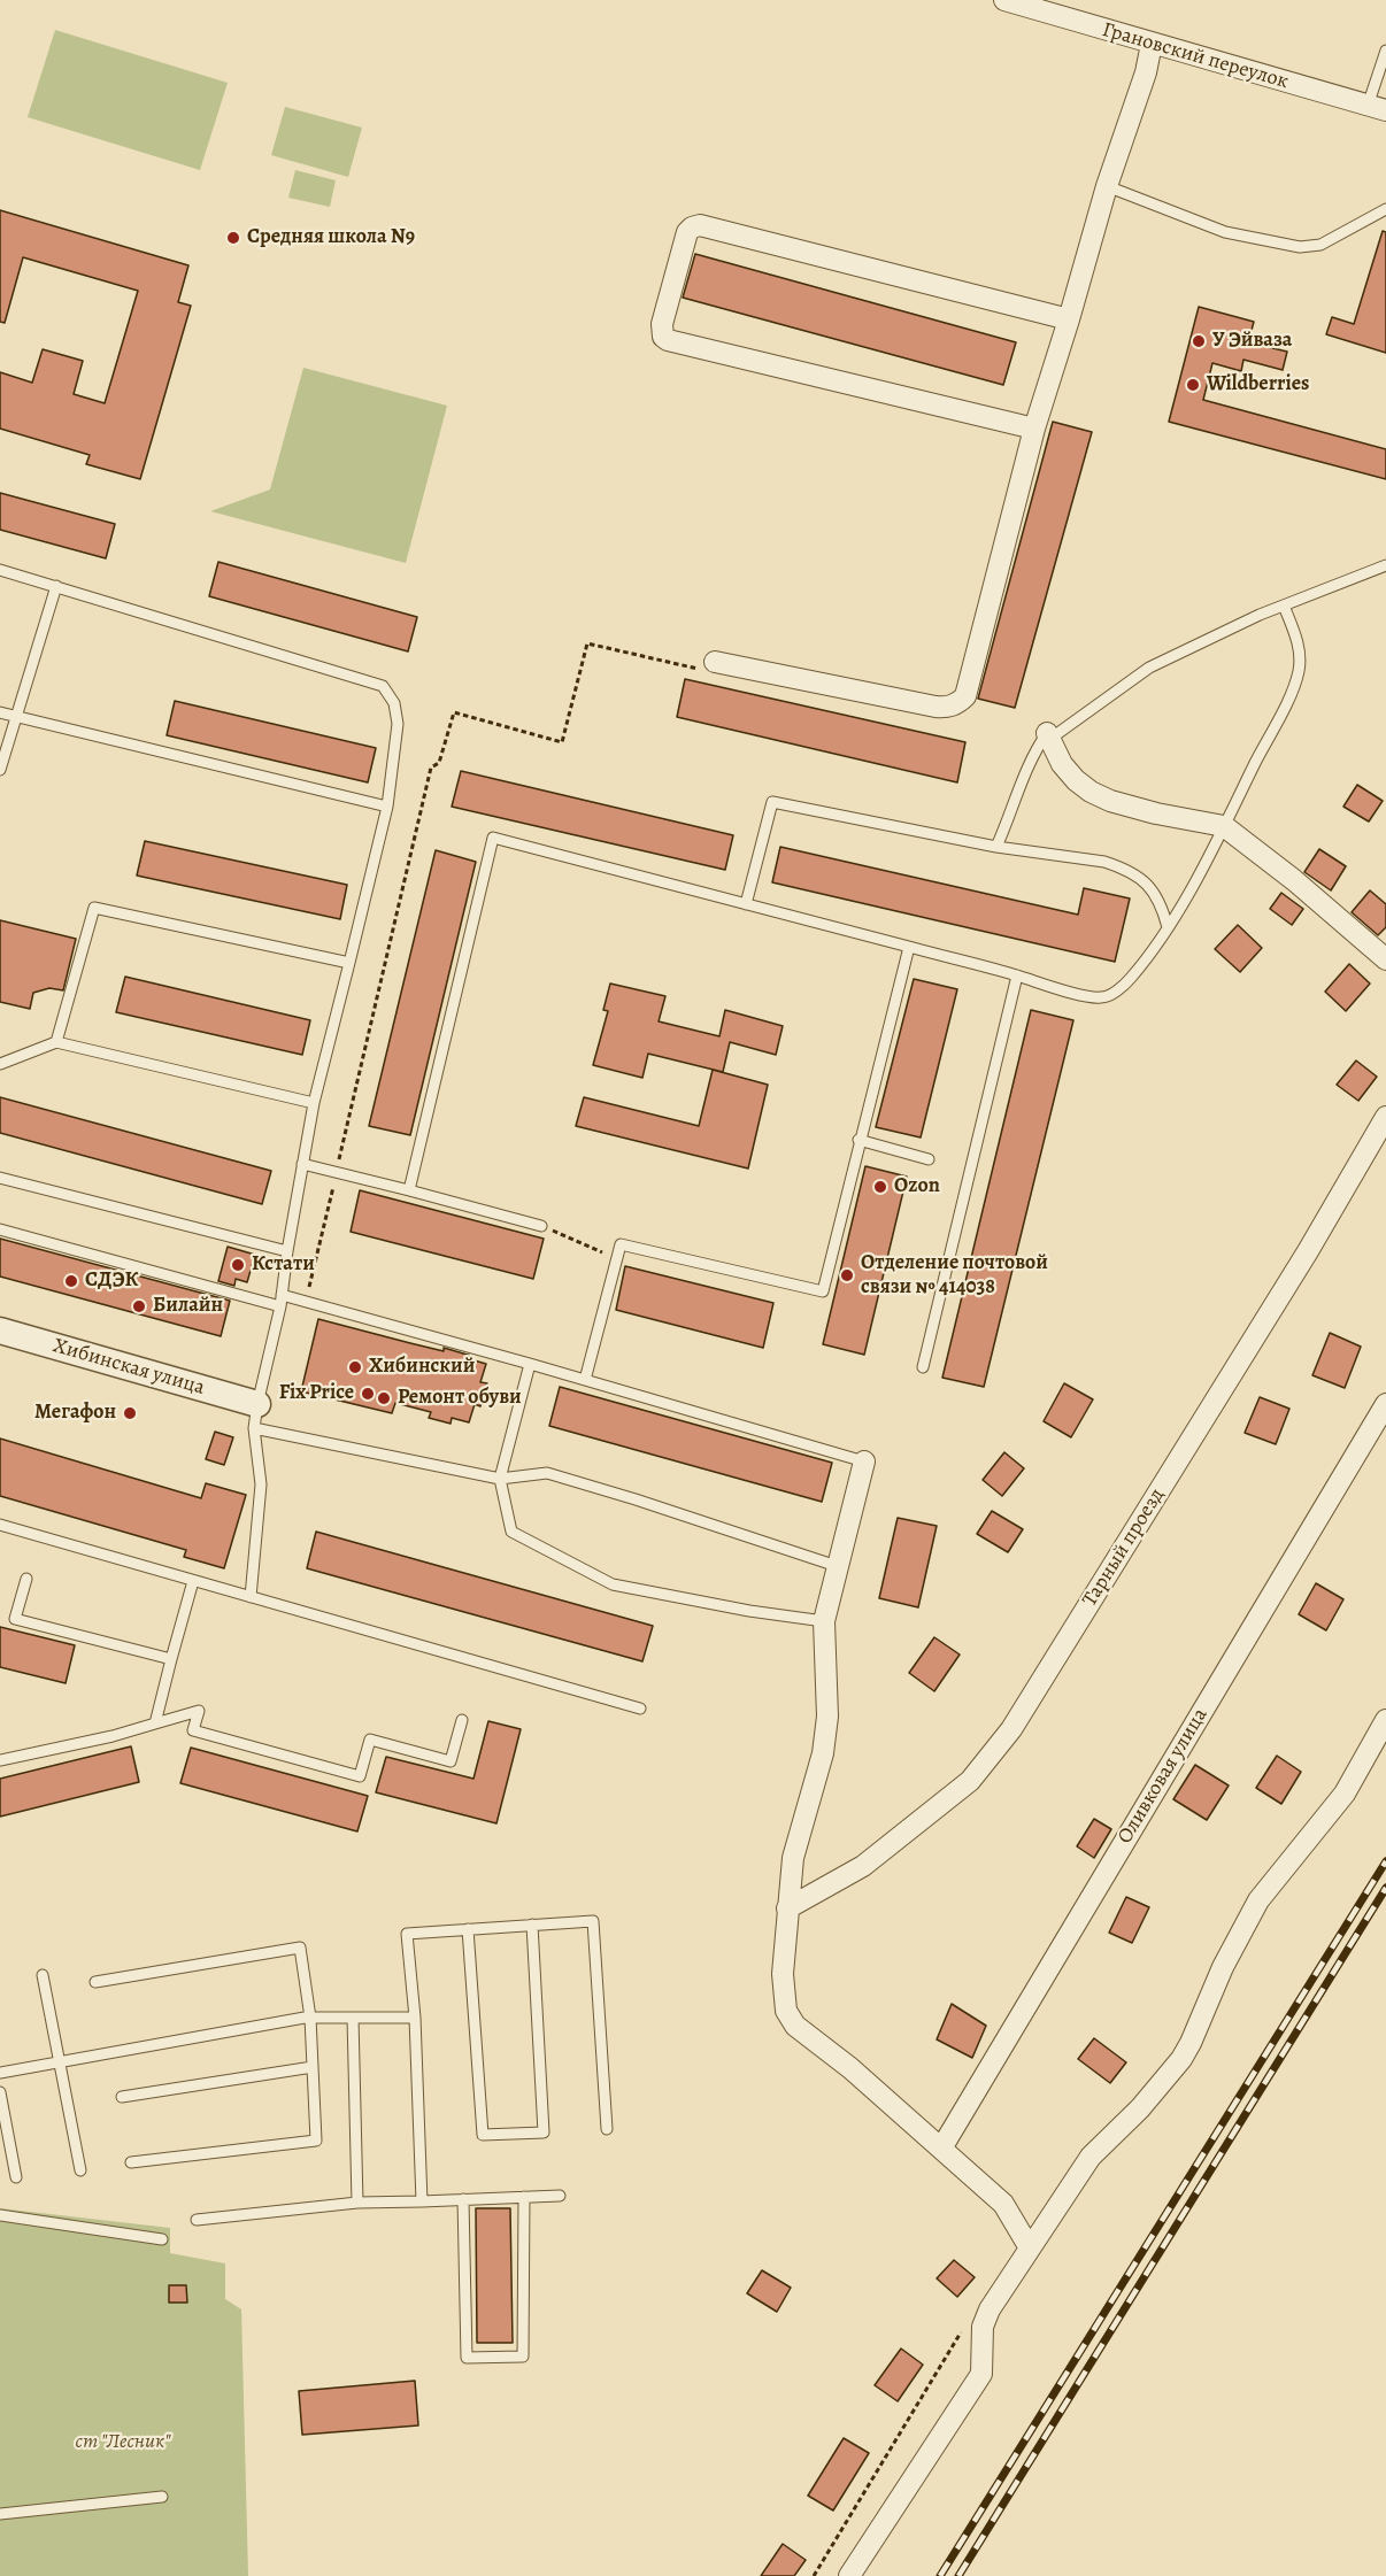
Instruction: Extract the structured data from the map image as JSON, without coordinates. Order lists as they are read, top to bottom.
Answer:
{
  "streets": {
    "street": [
      "Грановский переулок",
      "Хибинская улица",
      "Тарный проезд",
      "Оливковая улица"
    ]
  },
  "parks": ["ст \"Лесник\""],
  "places": [
    "Средняя школа N9",
    "У Эйваза",
    "Wildberries",
    "Ozon",
    "Кстати",
    "Отделение почтовой связи № 414038",
    "СДЭК",
    "Билайн",
    "Хибинский",
    "Fix Price",
    "Ремонт обуви",
    "Мегафон"
  ]
}
